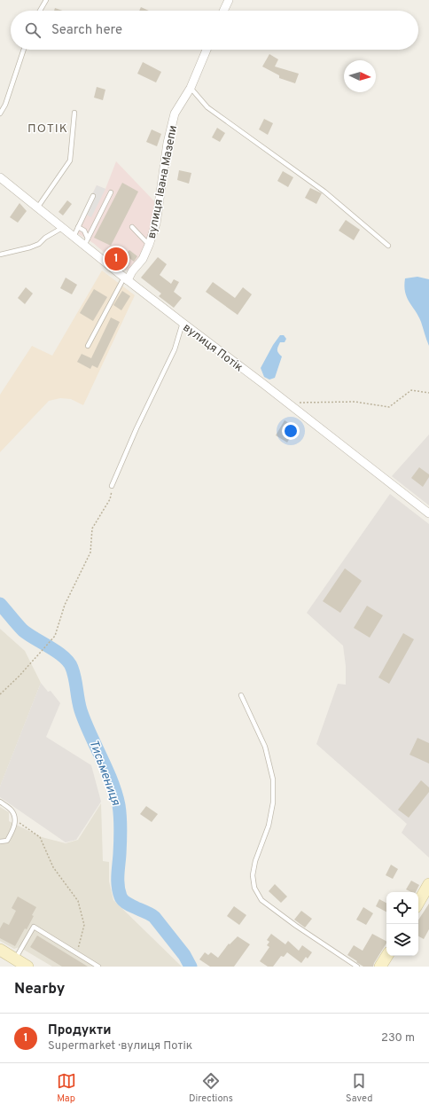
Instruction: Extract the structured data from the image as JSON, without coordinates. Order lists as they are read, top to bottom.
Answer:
{
  "streets": {
    "street": ["вулиця Івана Мазепи", "вулиця Потік"]
  },
  "crossings": [
    ["вулиця Івана Мазепи", "вулиця Потік"]
  ],
  "districts": ["ПОТІК"],
  "water": ["Тисьмениця"],
  "north": "right",
  "page": {
    "search": "Search here",
    "pins": "1",
    "heading": "Nearby",
    "list": [
      {
        "mark": "1",
        "name": "Продукти",
        "note": "Supermarket · вулиця Потік",
        "value": "230 m"
      }
    ],
    "nav": ["Map", "Directions", "Saved"]
  }
}
